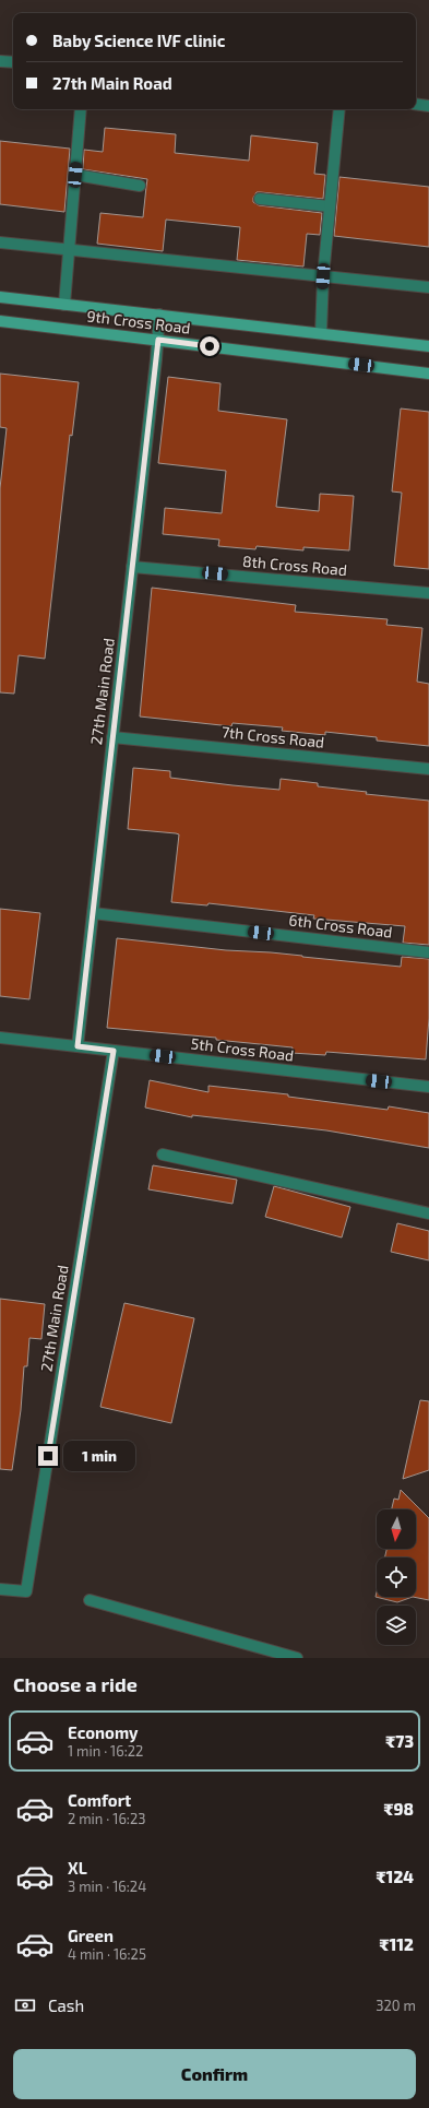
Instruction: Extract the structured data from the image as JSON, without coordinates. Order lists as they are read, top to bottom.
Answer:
{
  "streets": {
    "main road": ["9th Cross Road"],
    "street": [
      "8th Cross Road",
      "27th Main Road",
      "7th Cross Road",
      "6th Cross Road",
      "5th Cross Road"
    ]
  },
  "crossings": [
    ["9th Cross Road", "27th Main Road"],
    ["8th Cross Road", "27th Main Road"],
    ["27th Main Road", "7th Cross Road"],
    ["27th Main Road", "6th Cross Road"],
    ["27th Main Road", "5th Cross Road"]
  ],
  "north": "bottom",
  "page": {
    "banner": ["Baby Science IVF clinic", "27th Main Road"],
    "bubble": "1 min",
    "heading": "Choose a ride",
    "list": [
      {
        "name": "Economy",
        "note": "1 min · 16:22",
        "value": "₹73"
      },
      {
        "name": "Comfort",
        "note": "2 min · 16:23",
        "value": "₹98"
      },
      {
        "name": "XL",
        "note": "3 min · 16:24",
        "value": "₹124"
      },
      {
        "name": "Green",
        "note": "4 min · 16:25",
        "value": "₹112"
      }
    ],
    "pay": ["Cash", "320 m"],
    "buttons": "Confirm"
  }
}
